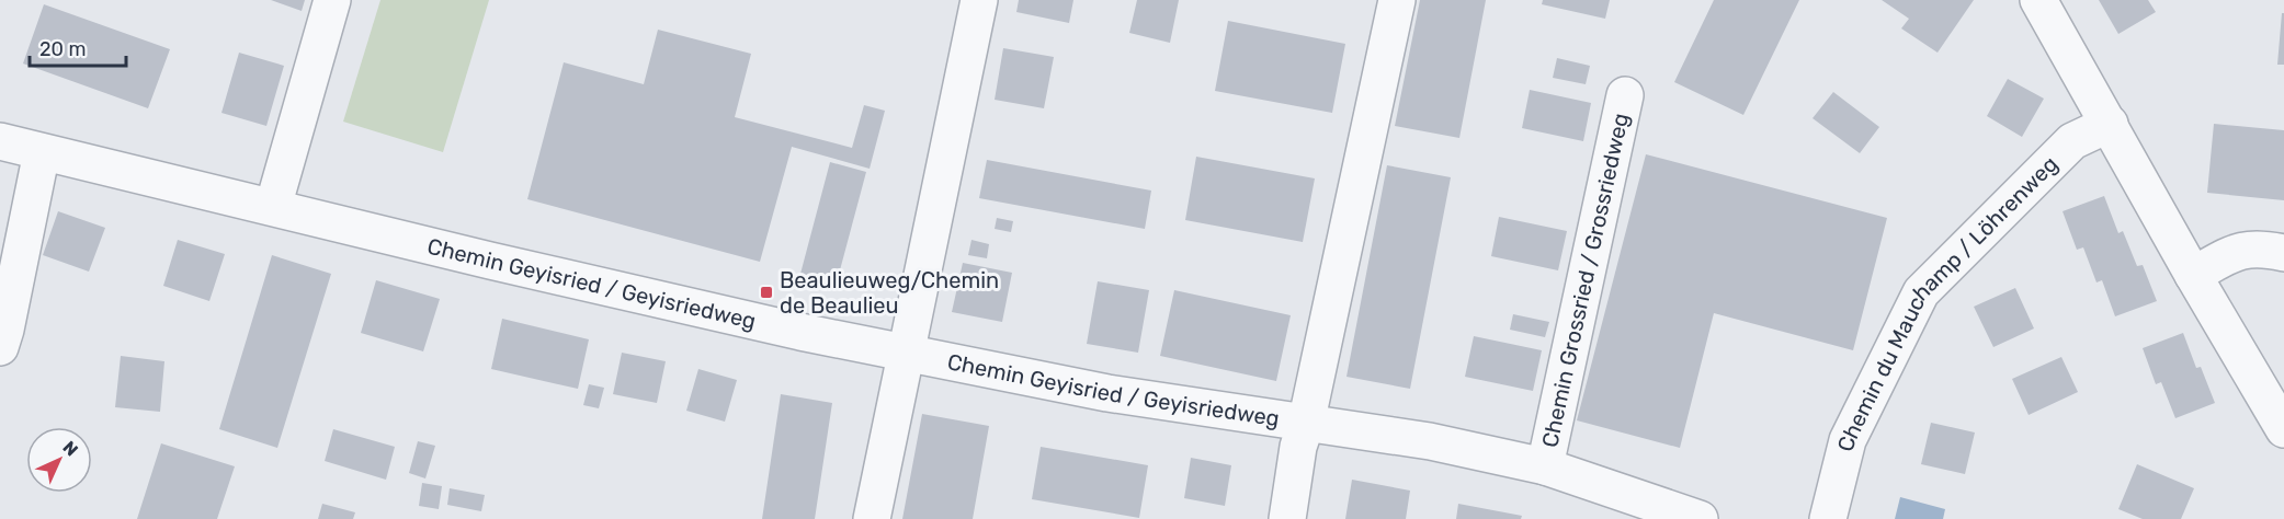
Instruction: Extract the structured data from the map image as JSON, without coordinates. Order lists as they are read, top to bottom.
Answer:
{
  "streets": {
    "street": ["Chemin Grossried / Grossriedweg", "Chemin Geyisried / Geyisriedweg", "Chemin du Mauchamp / Löhrenweg"]
  },
  "crossings": [
    ["Chemin Grossried / Grossriedweg", "Chemin Geyisried / Geyisriedweg"]
  ],
  "places": {
    "transit": ["Beaulieuweg/Chemin de Beaulieu"]
  },
  "scale_bar": "20 m",
  "north": "top right"
}
